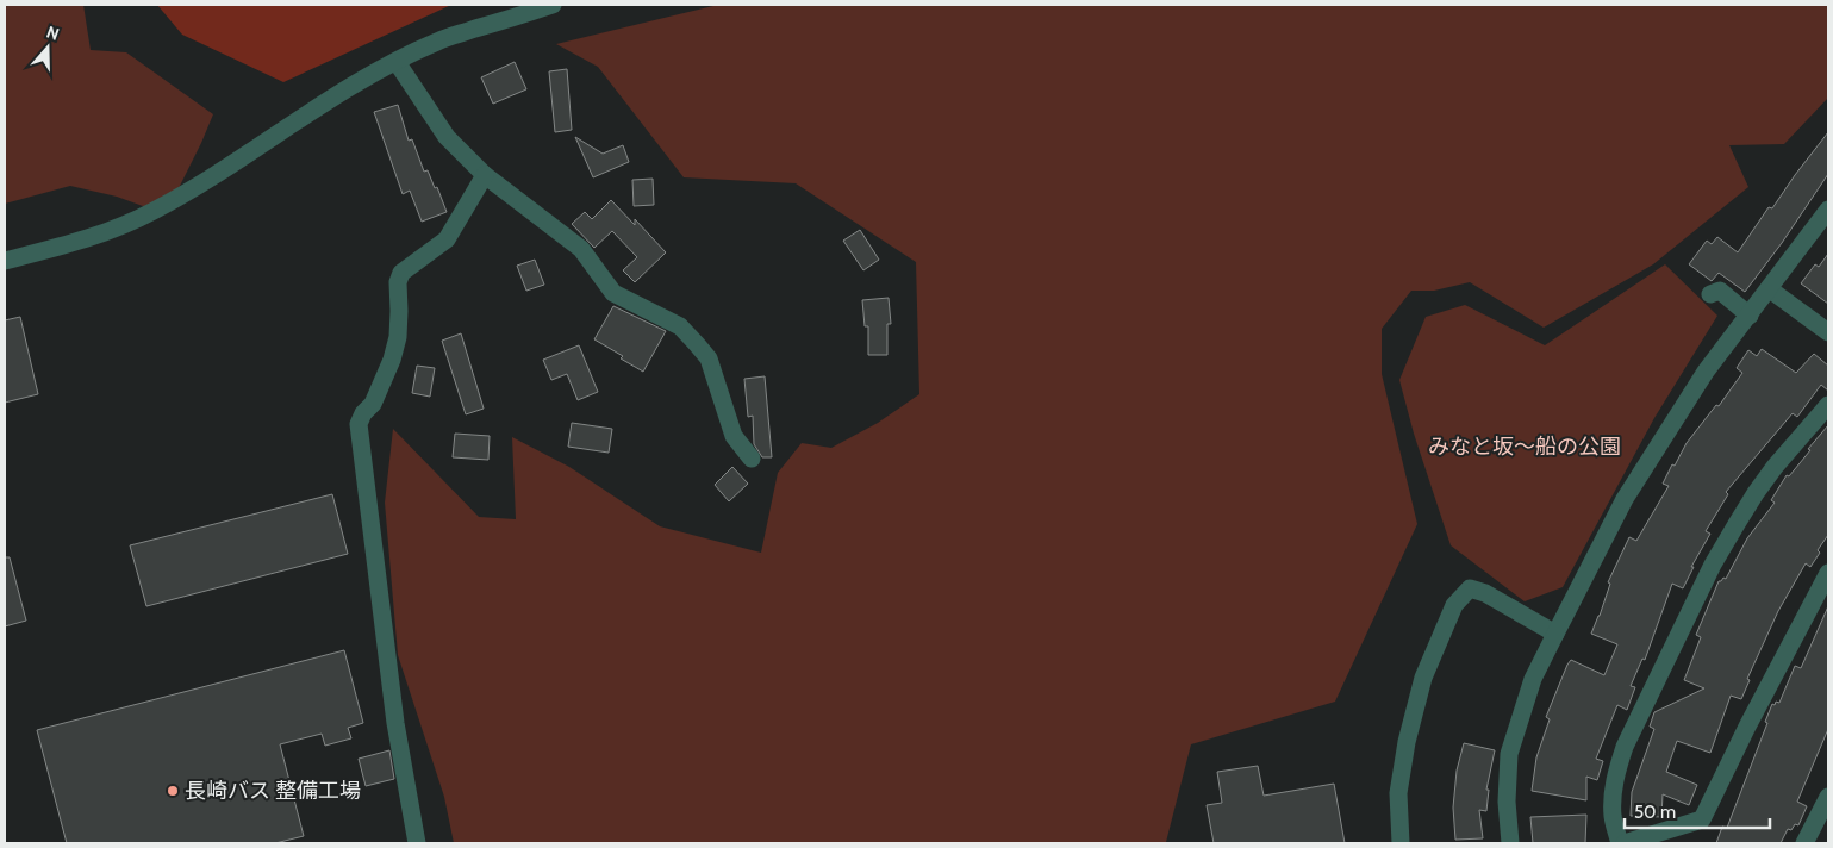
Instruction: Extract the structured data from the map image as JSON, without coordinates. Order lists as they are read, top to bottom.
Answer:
{
  "parks": ["みなと坂〜船の公園"],
  "places": ["長崎バス 整備工場"],
  "scale_bar": "50 m",
  "north": "top"
}
